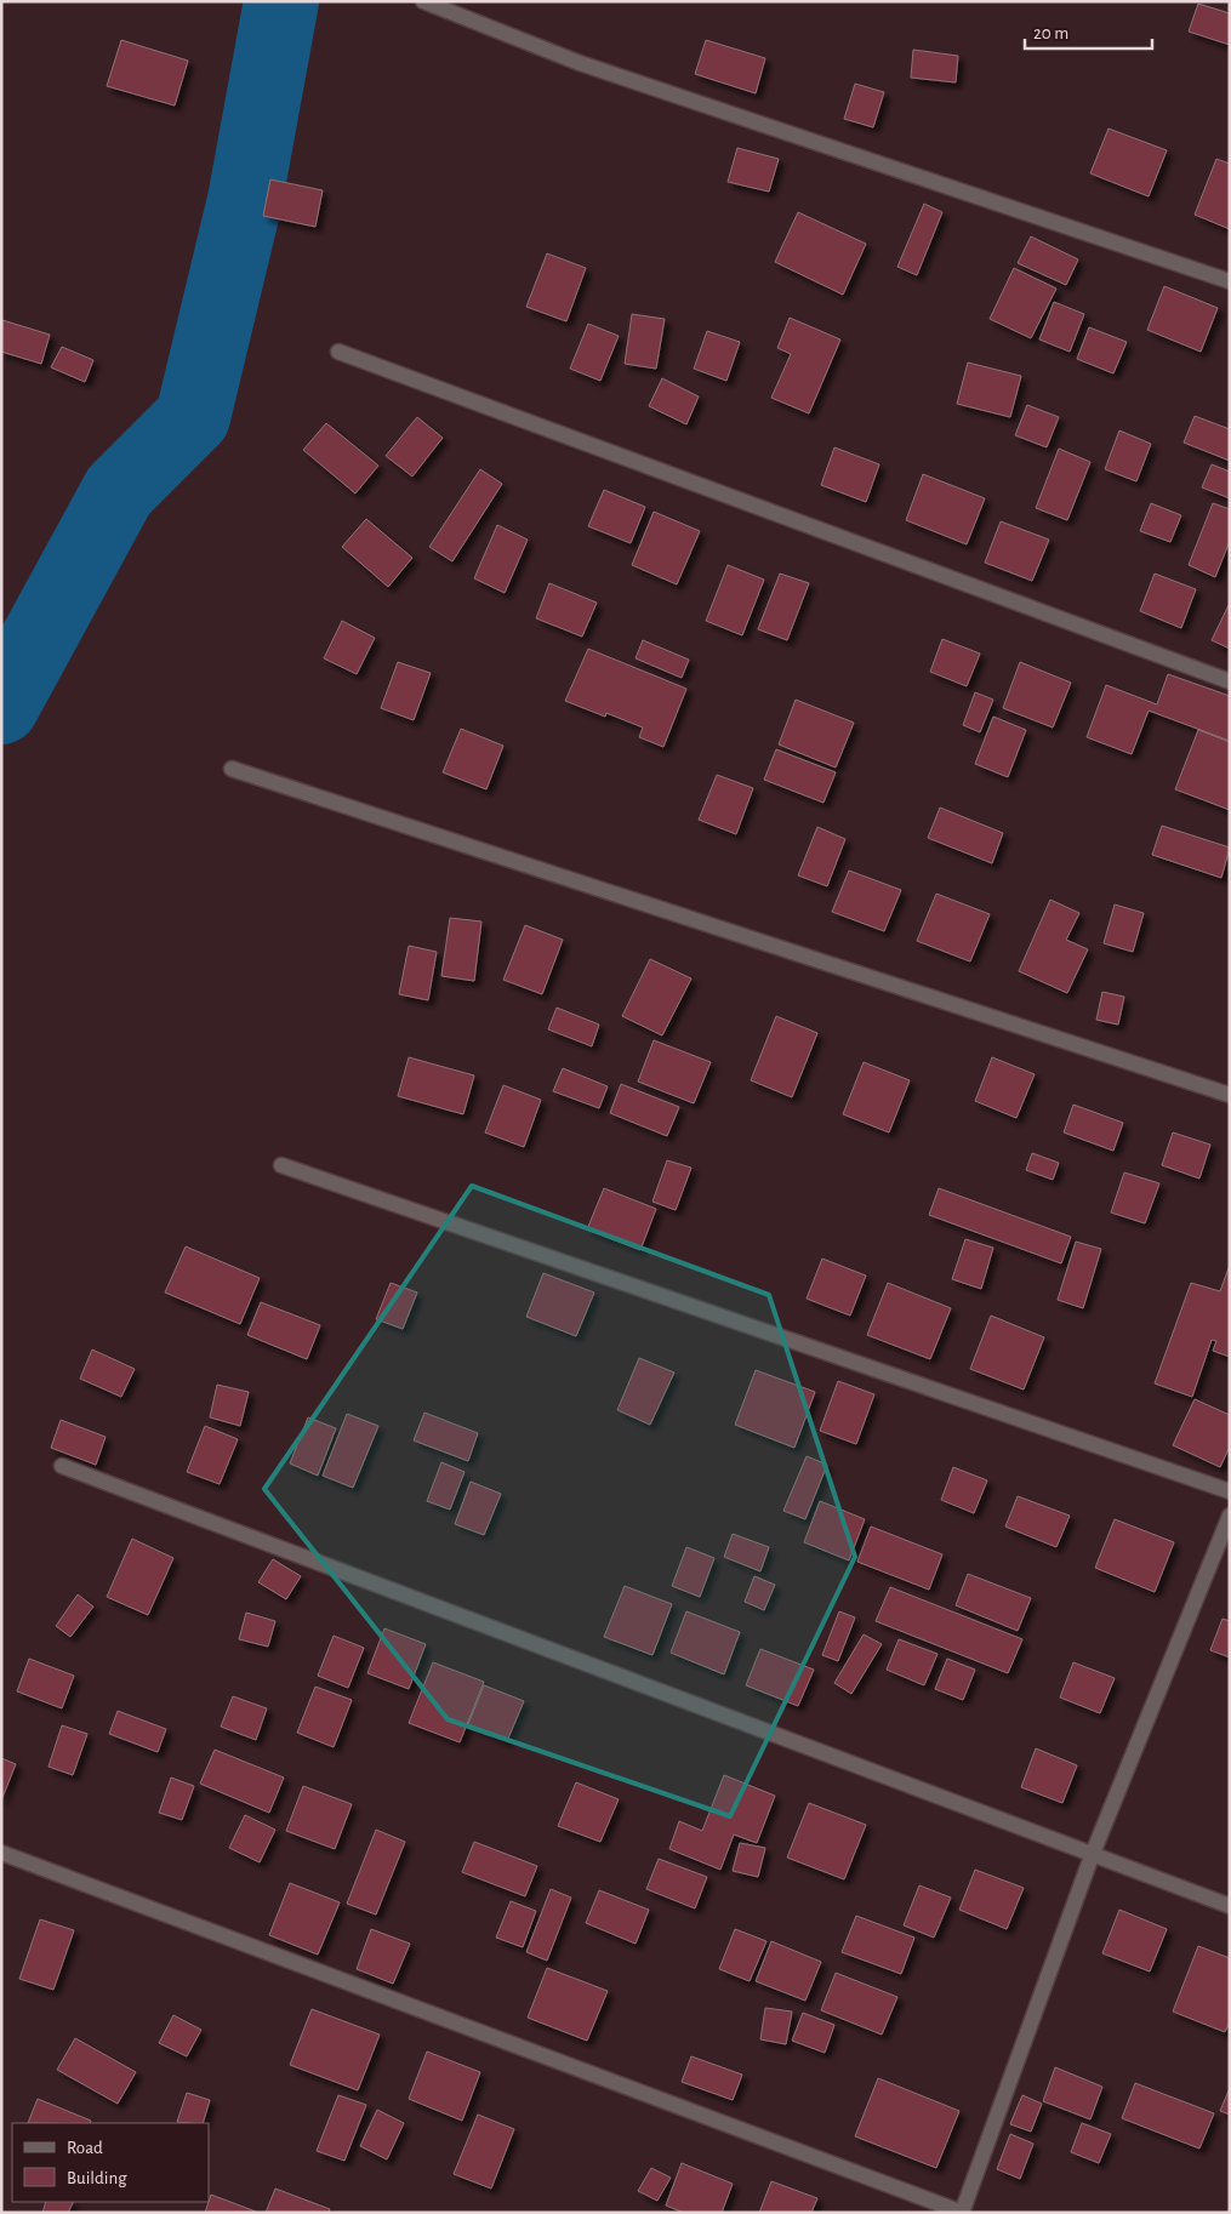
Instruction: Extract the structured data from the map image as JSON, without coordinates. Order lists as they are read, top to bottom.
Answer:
{
  "legend": ["Road", "Building"],
  "scale_bar": "20 m"
}
